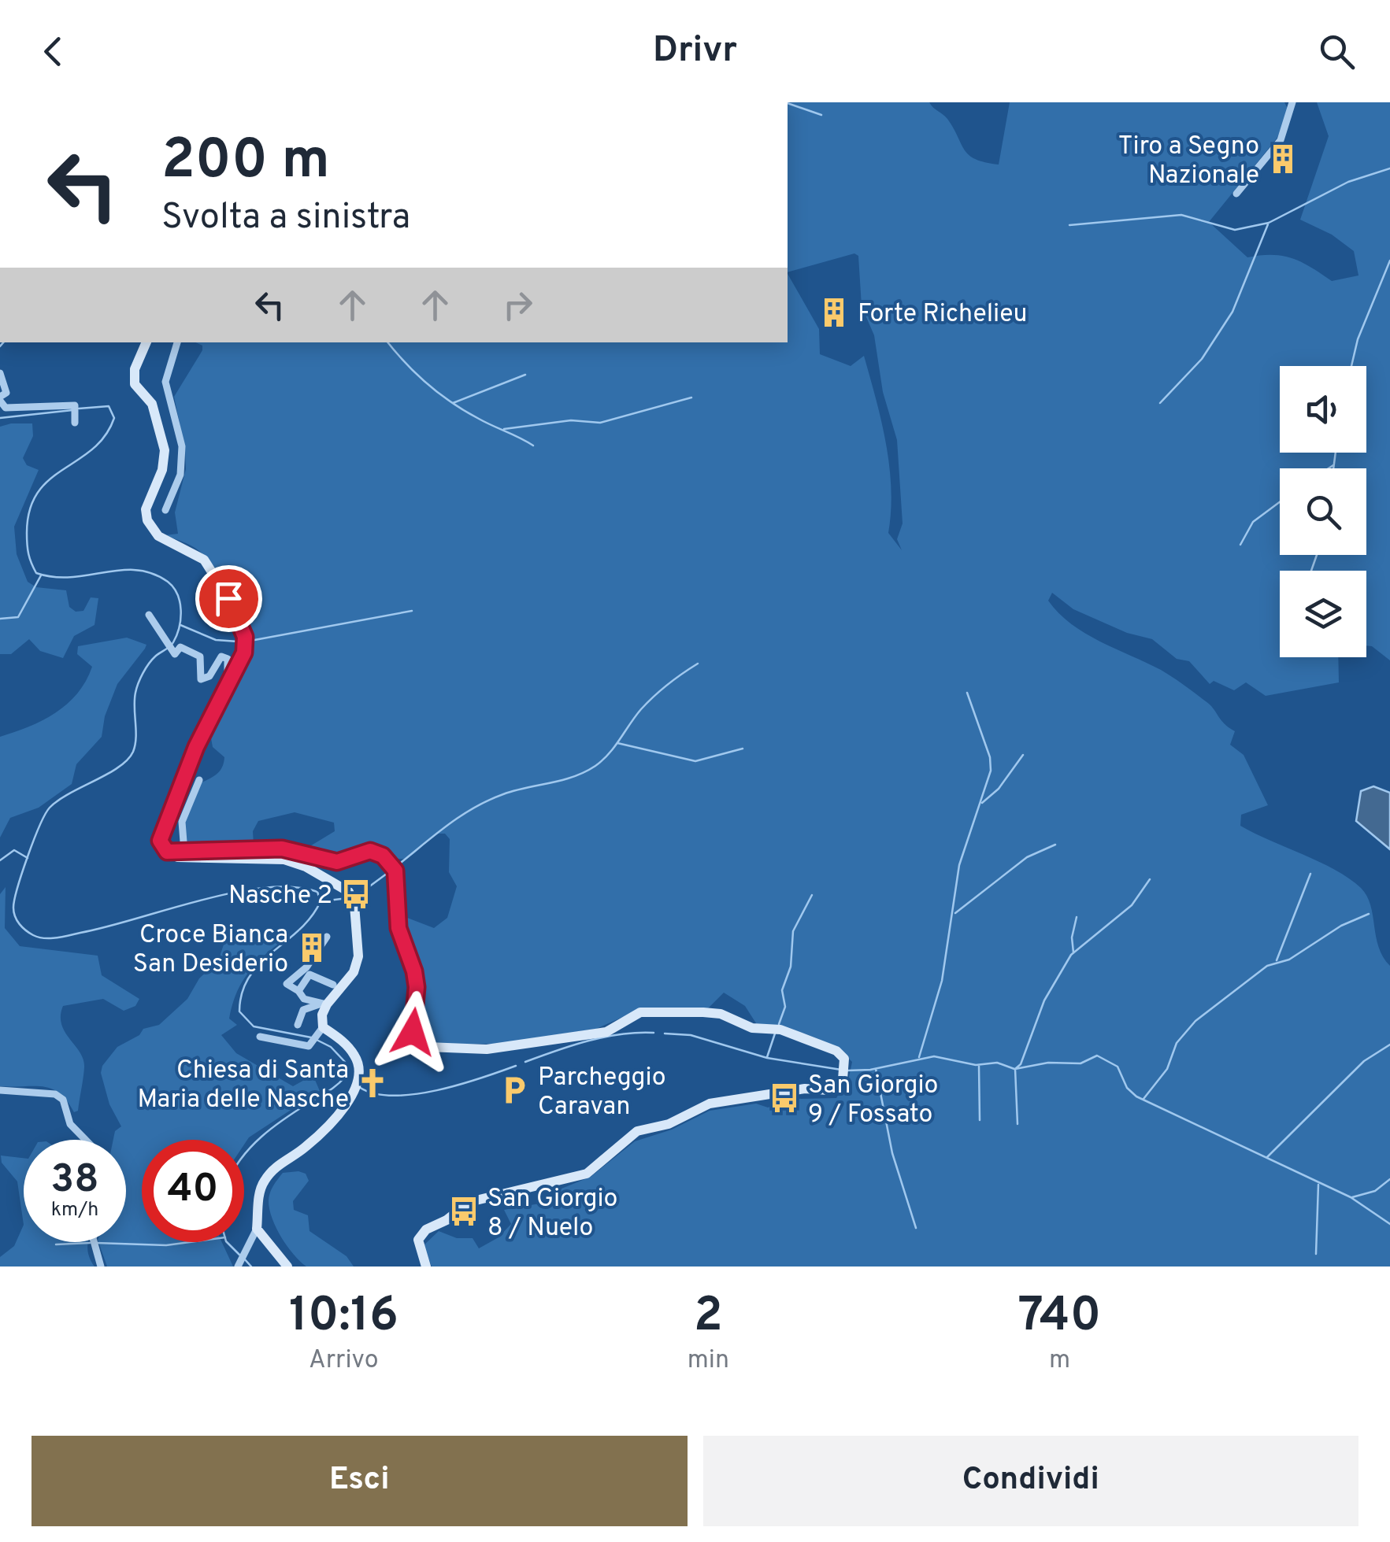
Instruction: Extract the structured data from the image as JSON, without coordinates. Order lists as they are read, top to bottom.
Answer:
{
  "places": {
    "building": ["Tiro a Segno Nazionale", "Forte Richelieu", "Croce Bianca San Desiderio"],
    "bus stop": ["Nasche 2", "San Giorgio 9 / Fossato", "San Giorgio 8 / Nuelo"],
    "church": ["Chiesa di Santa Maria delle Nasche"],
    "parking": ["Parcheggio Caravan"]
  },
  "page": {
    "header": "Drivr",
    "turn": ["200 m", "Svolta a sinistra"],
    "speed": "38 km/h",
    "limit": "40",
    "eta": [
      "10:16",
      "Arrivo",
      "2",
      "min",
      "740",
      "m"
    ],
    "buttons": ["Esci", "Condividi"]
  }
}
